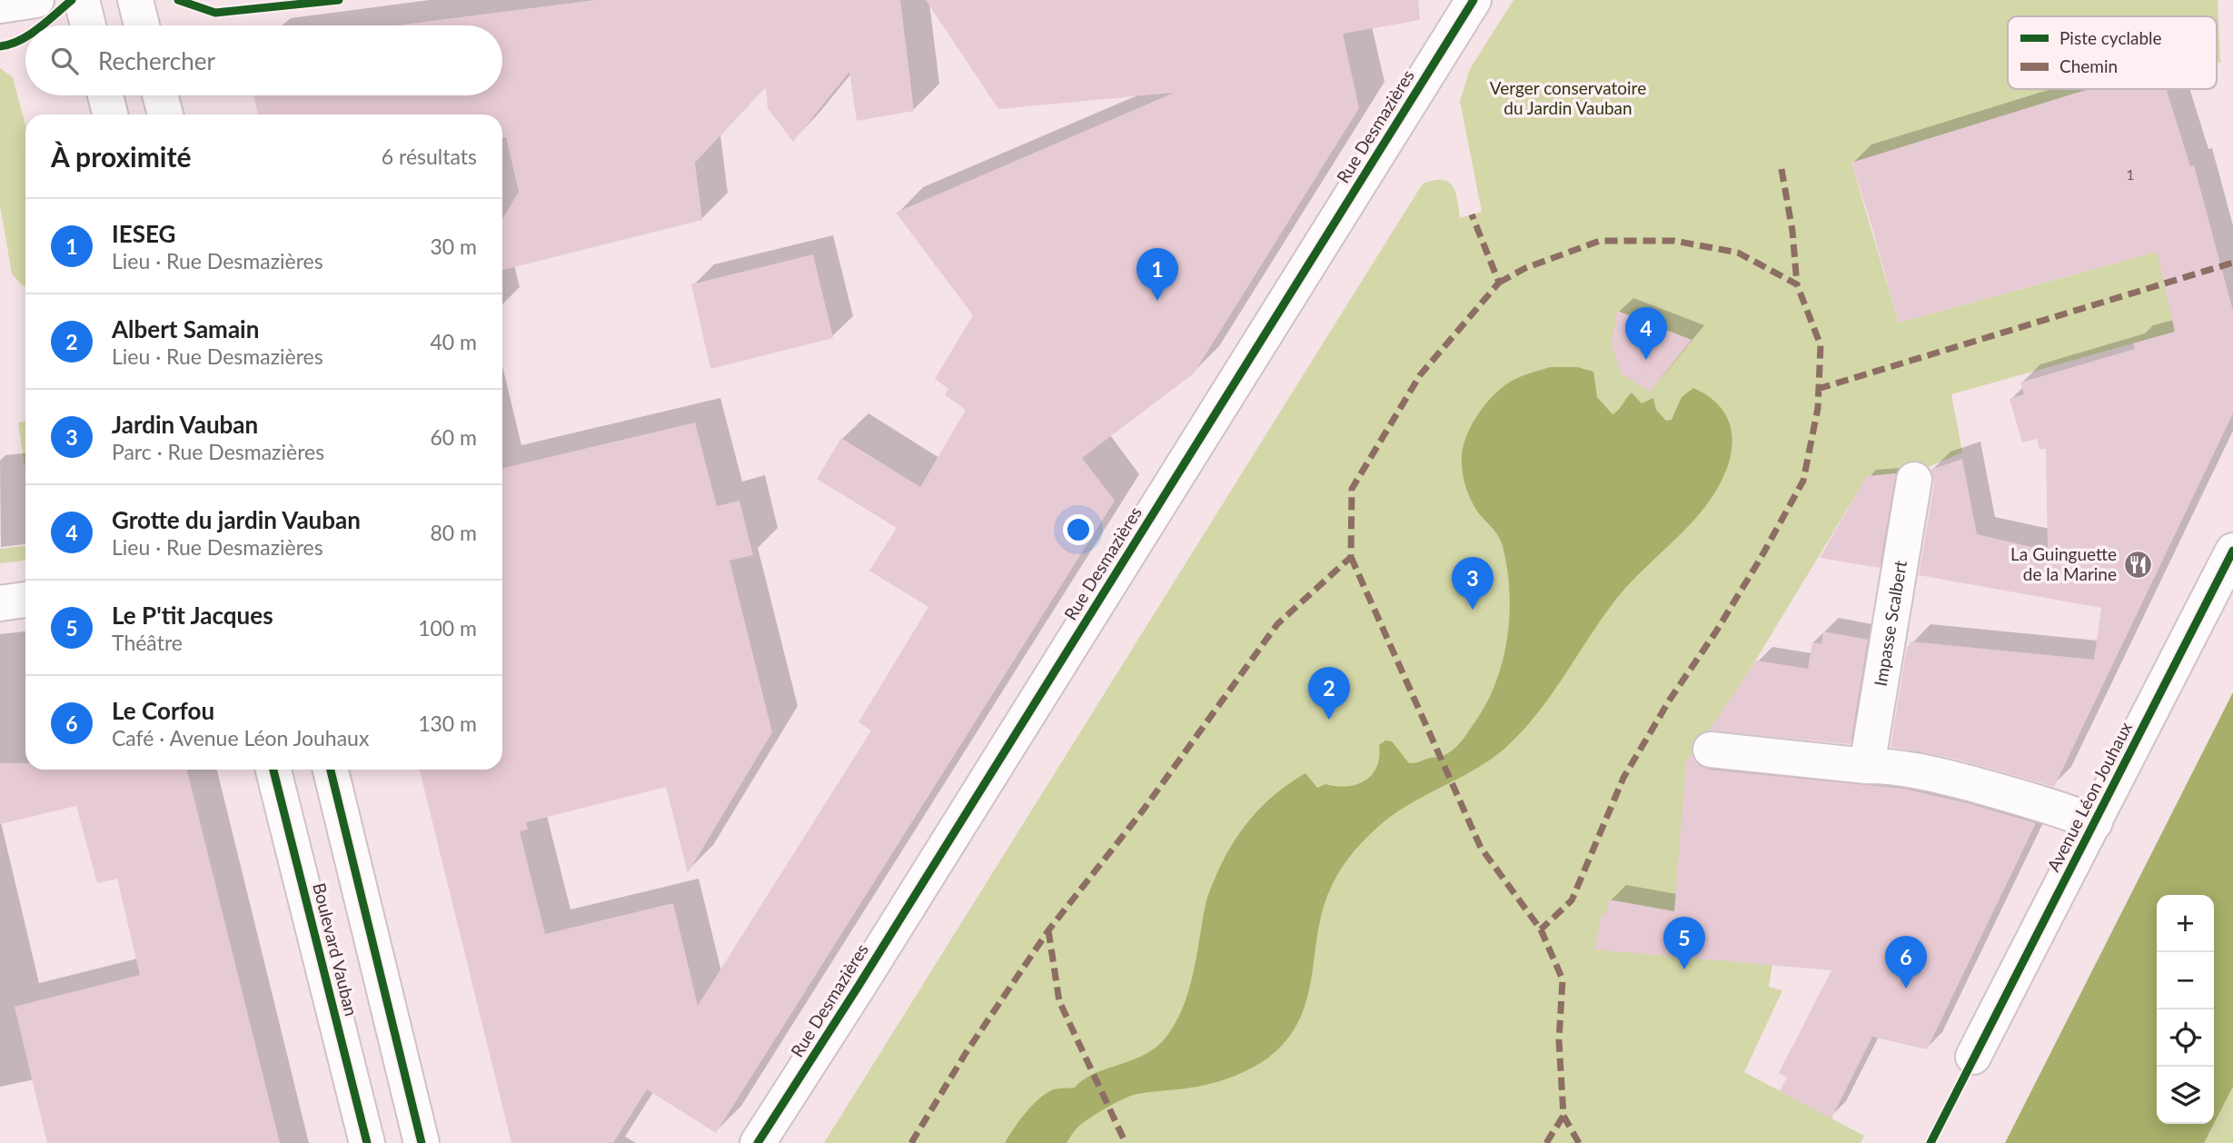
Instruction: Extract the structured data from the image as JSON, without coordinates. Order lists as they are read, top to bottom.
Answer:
{
  "streets": {
    "street": [
      "Rue Desmazières",
      "Impasse Scalbert",
      "Avenue Léon Jouhaux",
      "Boulevard Vauban"
    ]
  },
  "parks": ["Verger conservatoire du Jardin Vauban"],
  "places": {
    "restaurant": ["La Guinguette de la Marine"]
  },
  "house_numbers": ["1"],
  "legend": ["Piste cyclable", "Chemin"],
  "page": {
    "search": "Rechercher",
    "heading": ["À proximité", "6 résultats"],
    "list": [
      {
        "mark": "1",
        "name": "IESEG",
        "note": "Lieu · Rue Desmazières",
        "value": "30 m"
      },
      {
        "mark": "2",
        "name": "Albert Samain",
        "note": "Lieu · Rue Desmazières",
        "value": "40 m"
      },
      {
        "mark": "3",
        "name": "Jardin Vauban",
        "note": "Parc · Rue Desmazières",
        "value": "60 m"
      },
      {
        "mark": "4",
        "name": "Grotte du jardin Vauban",
        "note": "Lieu · Rue Desmazières",
        "value": "80 m"
      },
      {
        "mark": "5",
        "name": "Le P'tit Jacques",
        "note": "Théâtre",
        "value": "100 m"
      },
      {
        "mark": "6",
        "name": "Le Corfou",
        "note": "Café · Avenue Léon Jouhaux",
        "value": "130 m"
      }
    ],
    "pins": [
      "1",
      "4",
      "3",
      "2",
      "5",
      "6"
    ],
    "map_buttons": ["+", "−"]
  }
}
